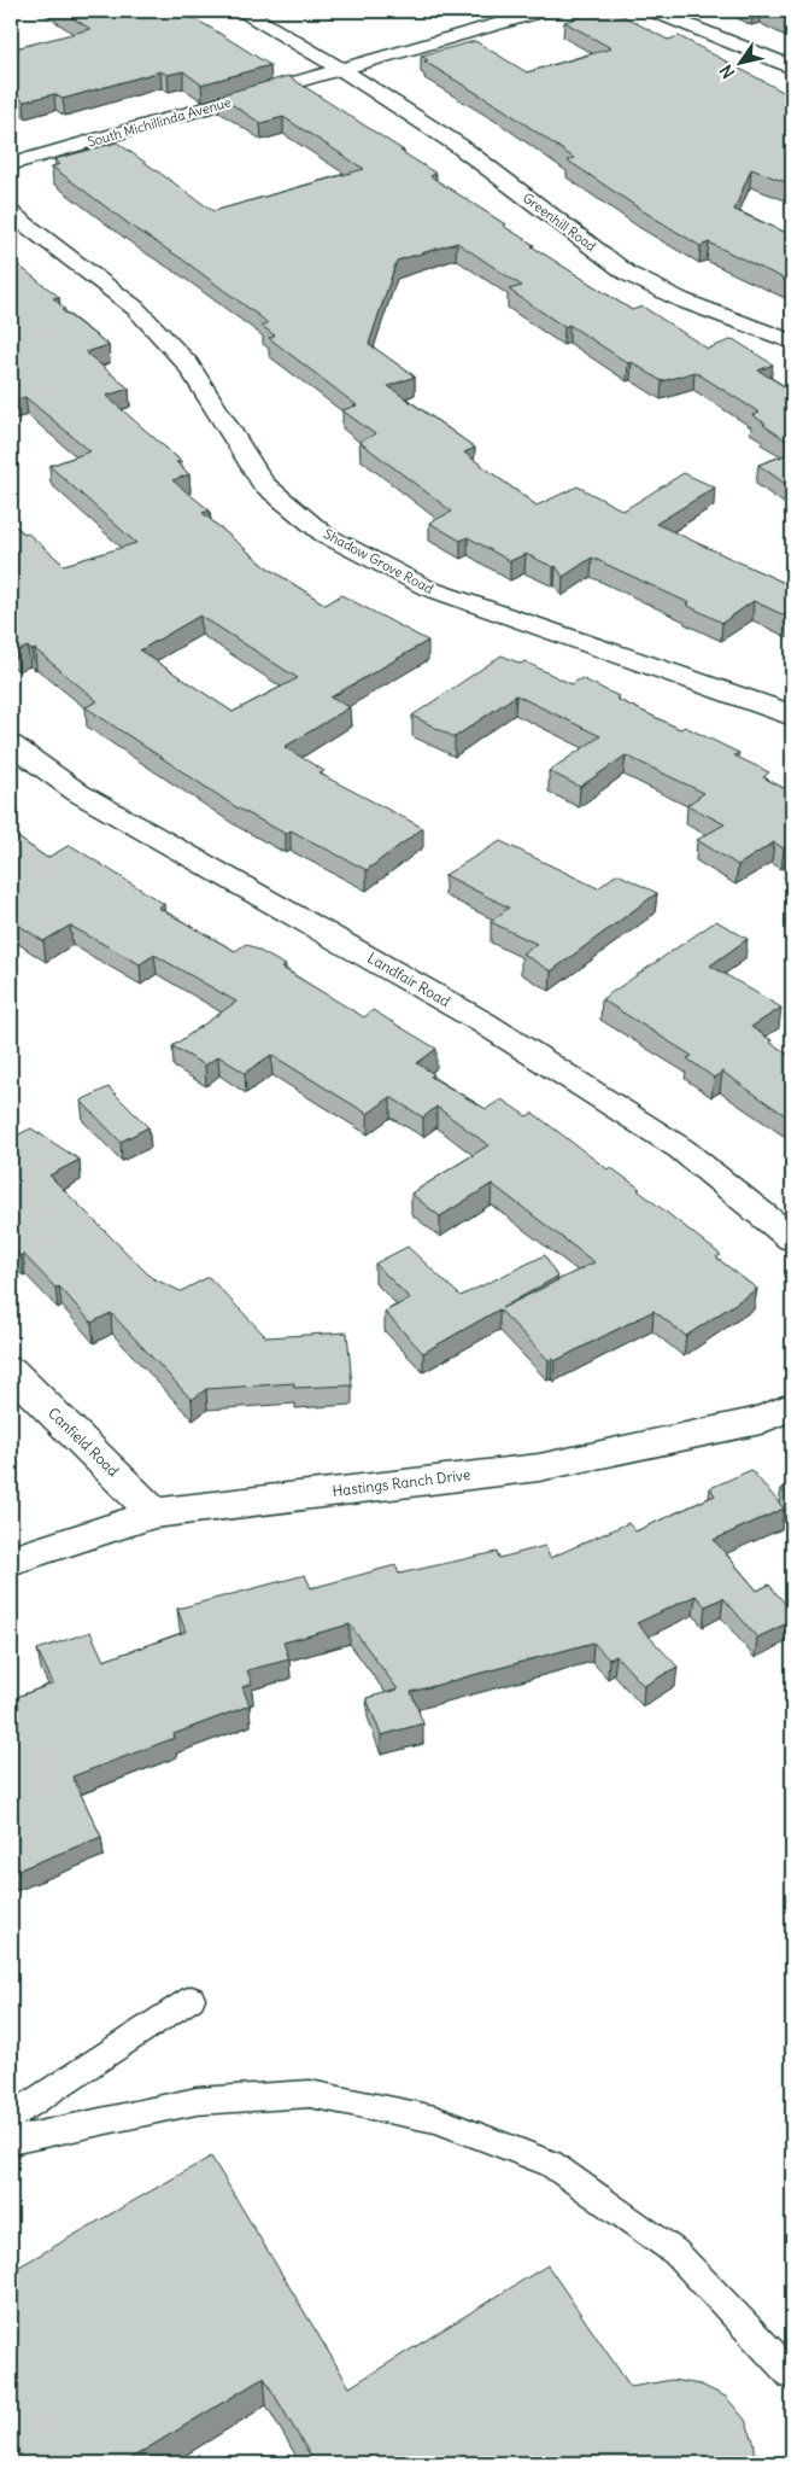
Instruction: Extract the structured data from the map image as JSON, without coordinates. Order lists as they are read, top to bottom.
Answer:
{
  "streets": {
    "street": [
      "South Michillinda Avenue",
      "Greenhill Road",
      "Shadow Grove Road",
      "Landfair Road",
      "Canfield Road",
      "Hastings Ranch Drive"
    ]
  },
  "crossings": [
    ["South Michillinda Avenue", "Greenhill Road"],
    ["Canfield Road", "Hastings Ranch Drive"]
  ],
  "north": "bottom left"
}
